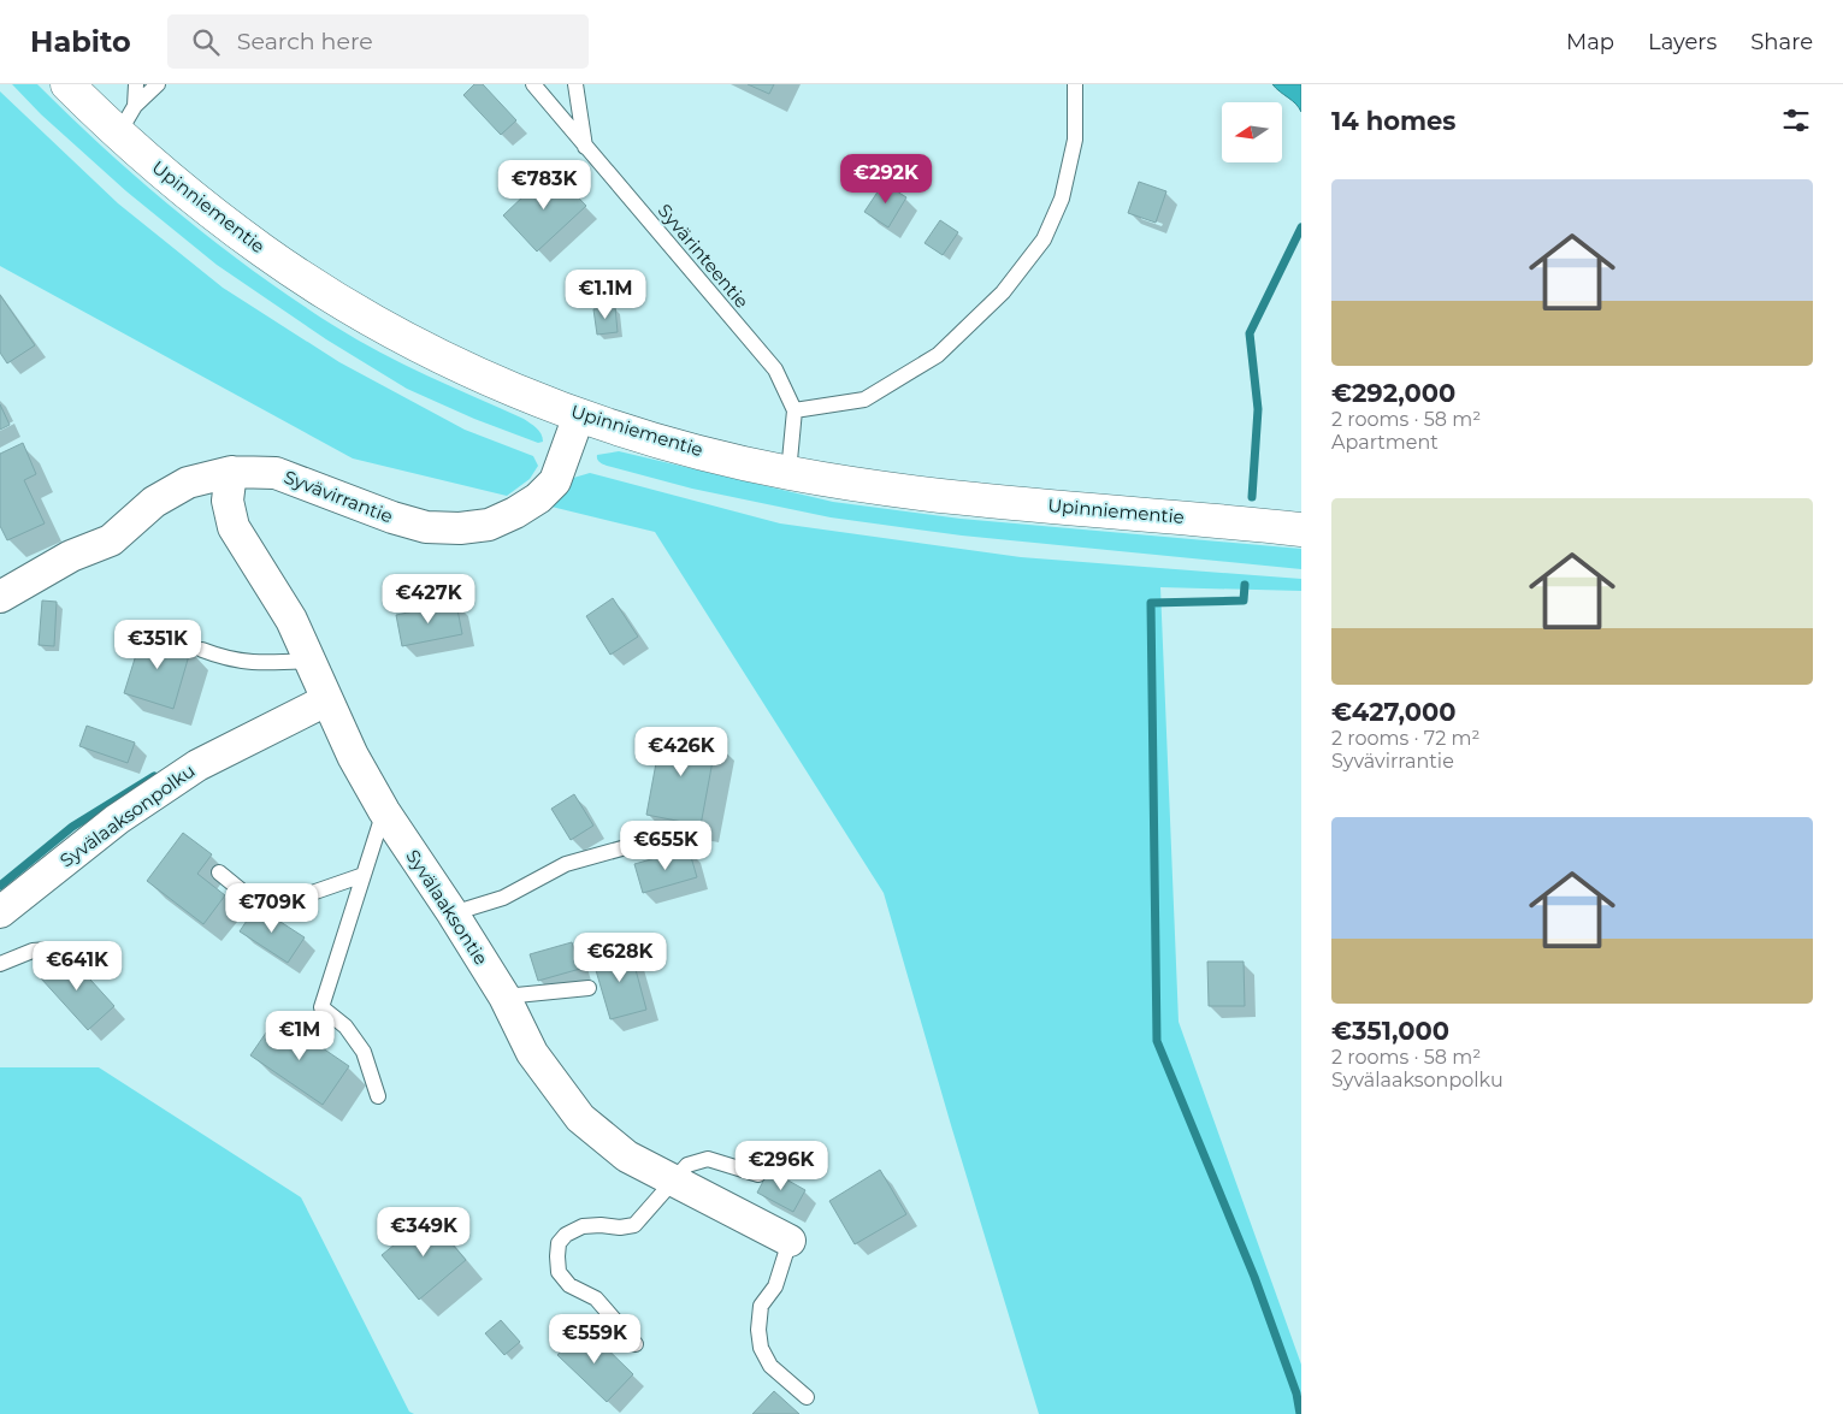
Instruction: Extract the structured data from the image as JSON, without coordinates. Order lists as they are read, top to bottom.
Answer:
{
  "streets": {
    "main road": ["Upinniementie"],
    "street": ["Syvävirrantie", "Syvälaaksonpolku", "Syvälaaksontie"],
    "lane": ["Syvärinteentie"]
  },
  "crossings": [
    ["Upinniementie", "Syvävirrantie"],
    ["Syvävirrantie", "Syvälaaksontie"],
    ["Syvälaaksonpolku", "Syvälaaksontie"]
  ],
  "north": "left",
  "page": {
    "header": "Habito",
    "search": "Search here",
    "nav": ["Map", "Layers", "Share"],
    "heading": "14 homes",
    "price": [
      "€292K",
      "€783K",
      "€1.1M",
      "€427K",
      "€351K",
      "€426K",
      "€655K",
      "€709K",
      "€628K",
      "€641K",
      "€1M",
      "€296K",
      "€349K",
      "€559K"
    ],
    "list": [
      {
        "name": "€292,000",
        "note": "2 rooms · 58 m² · Apartment"
      },
      {
        "name": "€427,000",
        "note": "2 rooms · 72 m² · Syvävirrantie"
      },
      {
        "name": "€351,000",
        "note": "2 rooms · 58 m² · Syvälaaksonpolku"
      }
    ]
  }
}
